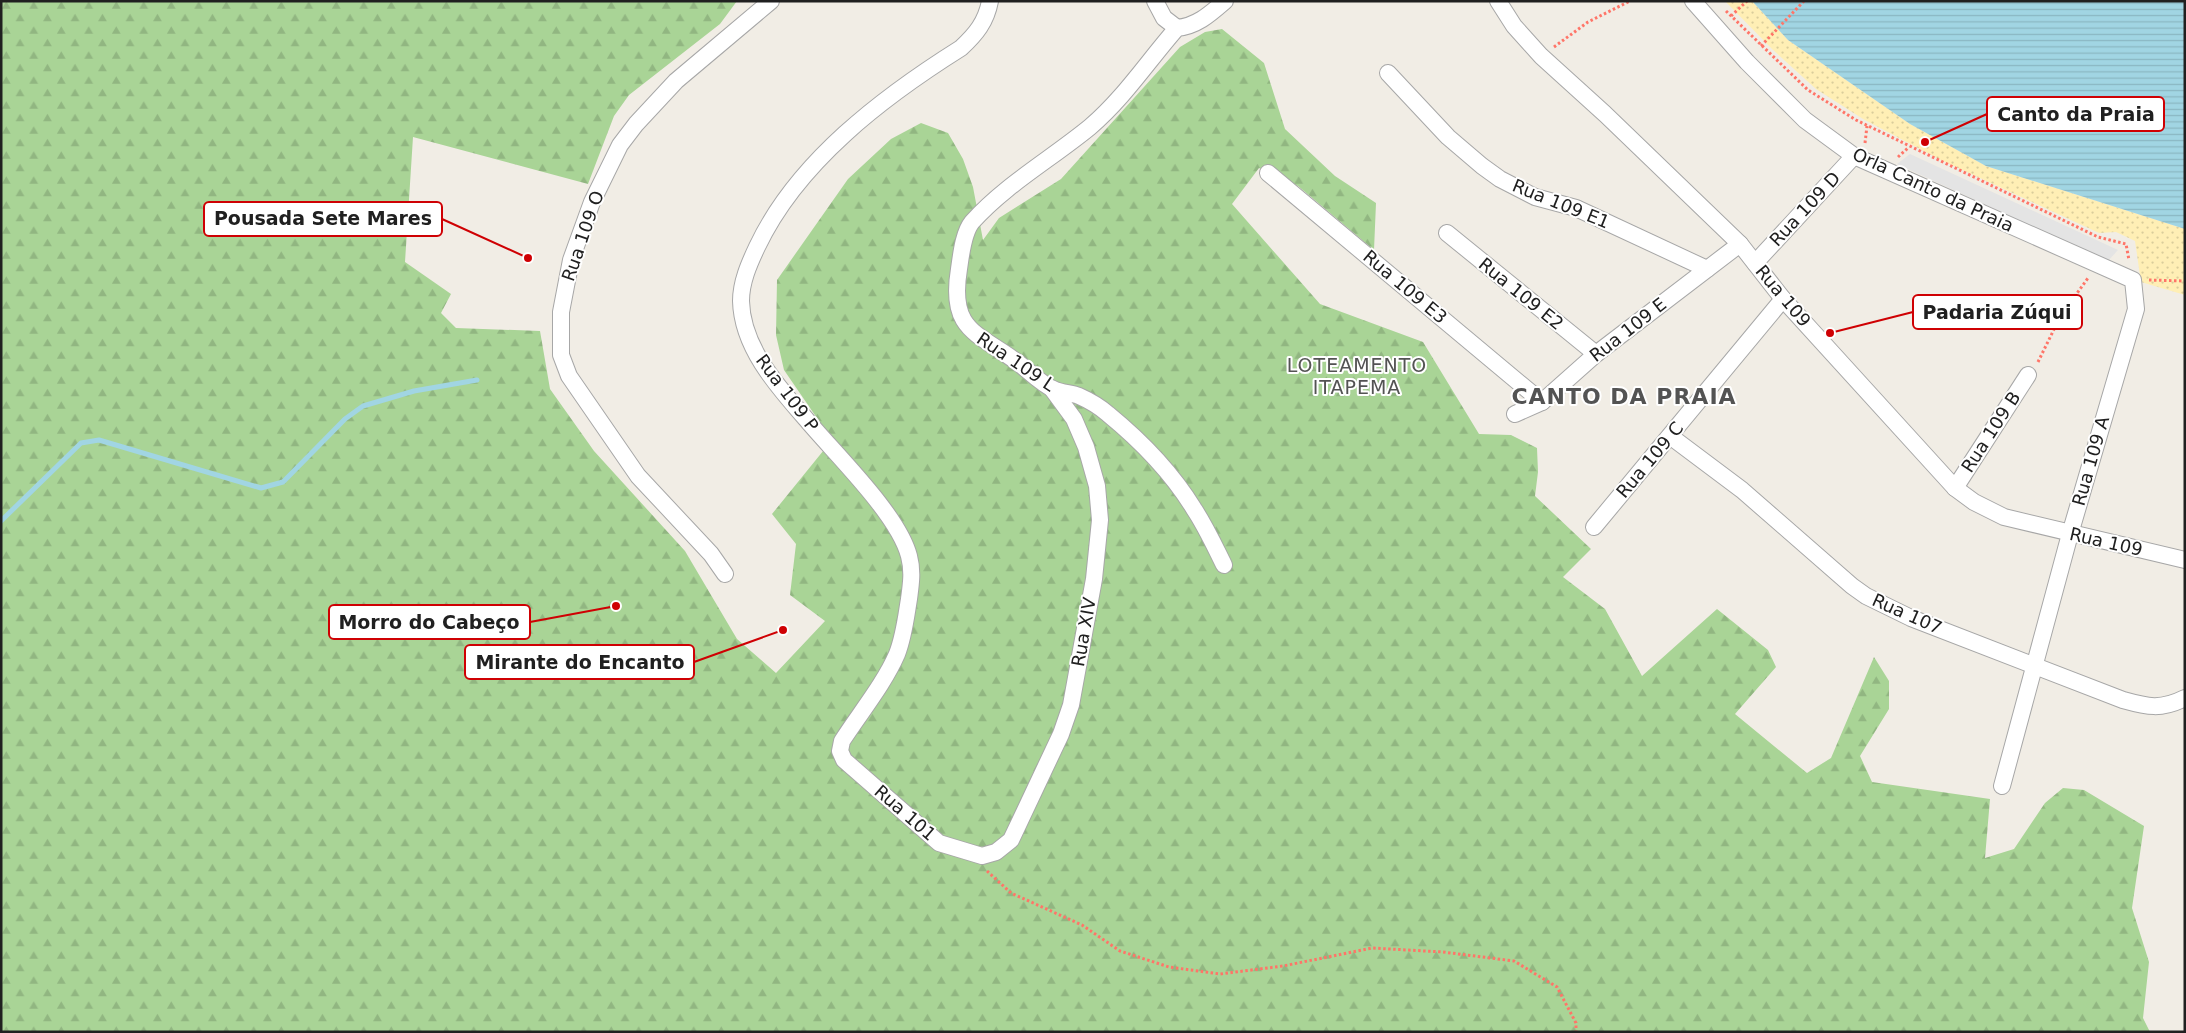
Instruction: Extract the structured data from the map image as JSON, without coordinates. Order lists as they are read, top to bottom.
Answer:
{
  "streets": {
    "street": [
      "Orla Canto da Praia",
      "Rua 109 E1",
      "Rua 109 D",
      "Rua 109 O",
      "Rua 109 E3",
      "Rua 109 E2",
      "Rua 109",
      "Rua 109 E",
      "Rua 109 L",
      "Rua 109 P",
      "Rua 109 B",
      "Rua 109 C",
      "Rua 109 A",
      "Rua 107",
      "Rua XIV",
      "Rua 101"
    ]
  },
  "crossings": [
    ["Orla Canto da Praia", "Rua 109 D"],
    ["Orla Canto da Praia", "Rua 109 A"],
    ["Rua 109 E1", "Rua 109 E"],
    ["Rua 109 D", "Rua 109"],
    ["Rua 109 E3", "Rua 109 E"],
    ["Rua 109 E2", "Rua 109 E"],
    ["Rua 109", "Rua 109 E"],
    ["Rua 109", "Rua 109 B"],
    ["Rua 109", "Rua 109 C"],
    ["Rua 109", "Rua 109 A"],
    ["Rua 109 L", "Rua XIV"],
    ["Rua 109 P", "Rua 101"],
    ["Rua 109 C", "Rua 107"],
    ["Rua 109 A", "Rua 107"],
    ["Rua XIV", "Rua 101"]
  ],
  "districts": ["LOTEAMENTO ITAPEMA", "CANTO DA PRAIA"],
  "places": [
    "Canto da Praia",
    "Pousada Sete Mares",
    "Padaria Zúqui",
    "Morro do Cabeço",
    "Mirante do Encanto"
  ]
}
